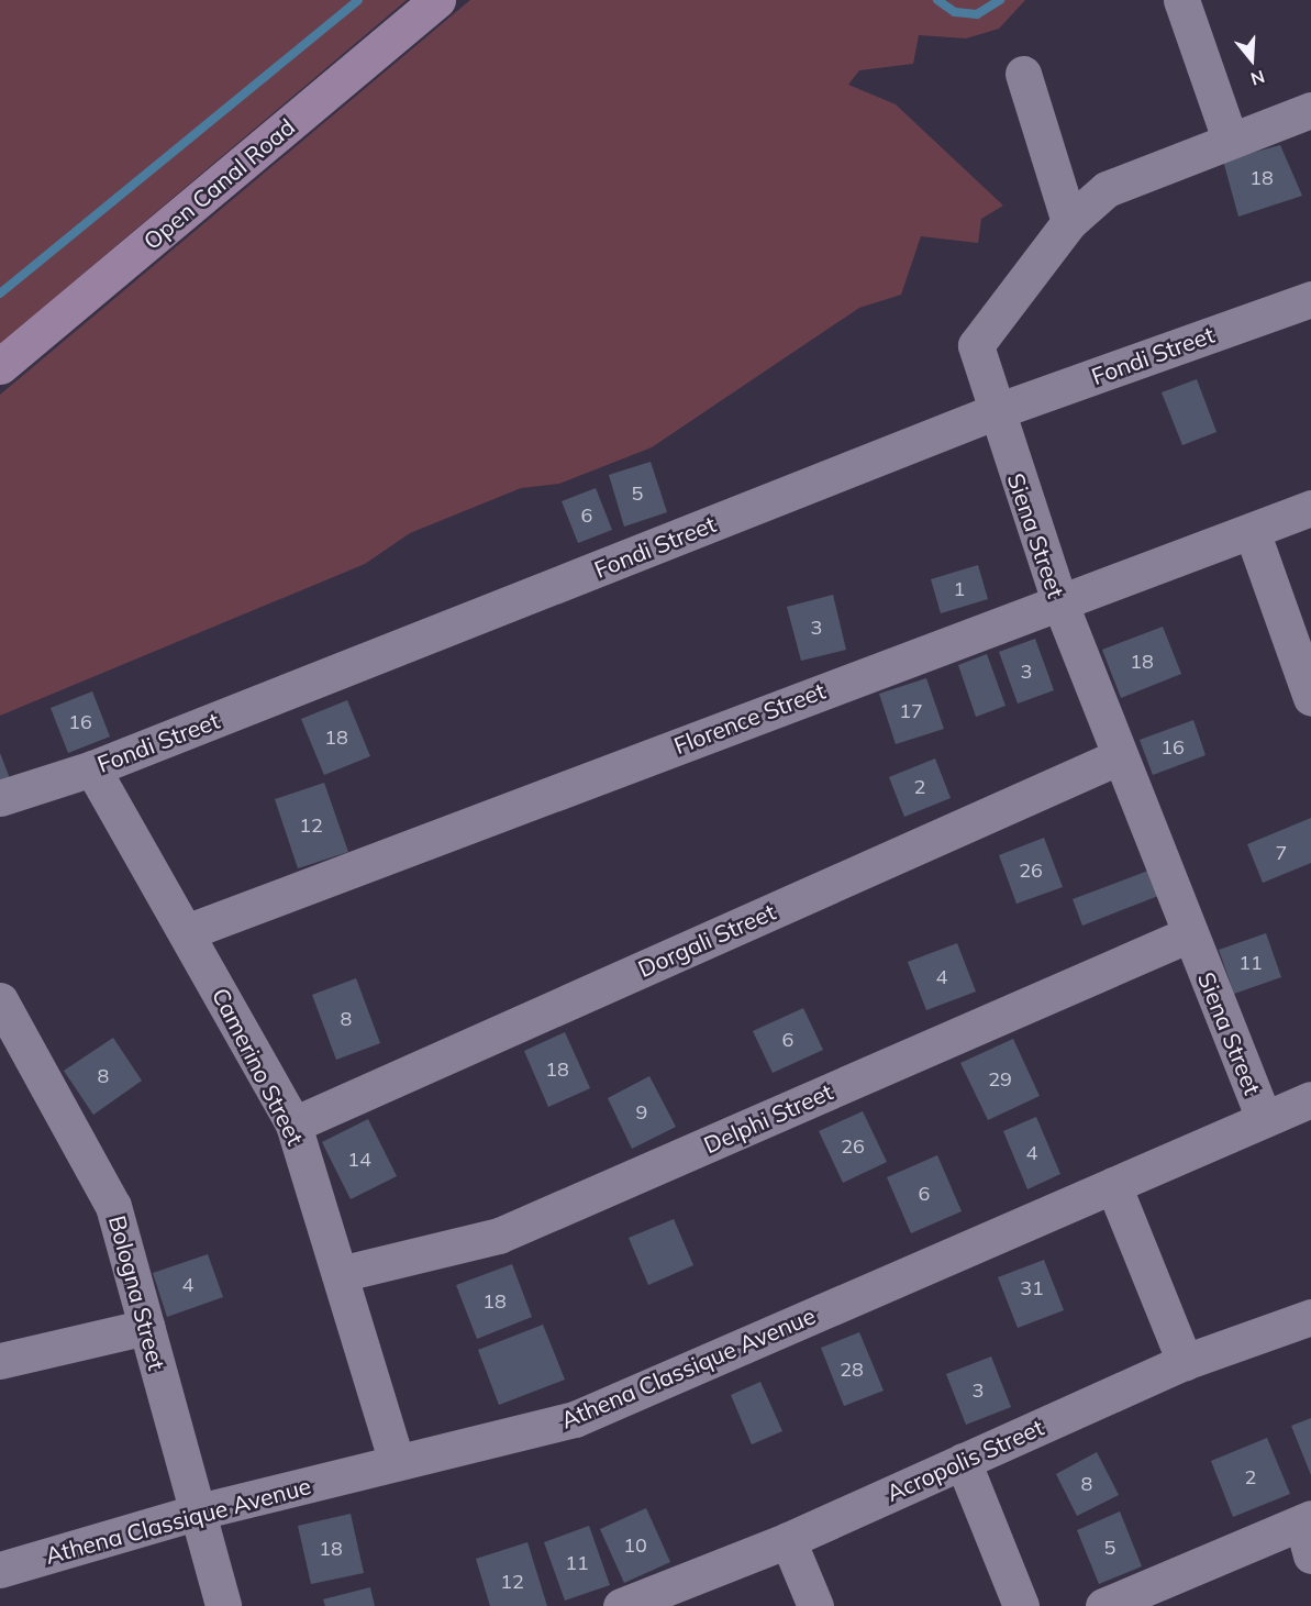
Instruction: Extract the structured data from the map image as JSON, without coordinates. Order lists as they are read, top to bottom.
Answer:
{
  "streets": {
    "main road": ["Open Canal Road"],
    "street": [
      "Fondi Street",
      "Siena Street",
      "Florence Street",
      "Dorgali Street",
      "Camerino Street",
      "Delphi Street",
      "Bologna Street",
      "Athena Classique Avenue",
      "Acropolis Street"
    ]
  },
  "crossings": [
    ["Fondi Street", "Siena Street"],
    ["Fondi Street", "Camerino Street"],
    ["Siena Street", "Florence Street"],
    ["Siena Street", "Dorgali Street"],
    ["Siena Street", "Delphi Street"],
    ["Siena Street", "Athena Classique Avenue"],
    ["Florence Street", "Camerino Street"],
    ["Dorgali Street", "Camerino Street"],
    ["Camerino Street", "Delphi Street"],
    ["Camerino Street", "Athena Classique Avenue"],
    ["Bologna Street", "Athena Classique Avenue"]
  ],
  "house_numbers": [
    "18",
    "5",
    "6",
    "1",
    "3",
    "18",
    "3",
    "17",
    "16",
    "18",
    "16",
    "2",
    "12",
    "7",
    "26",
    "11",
    "4",
    "8",
    "6",
    "18",
    "8",
    "29",
    "9",
    "26",
    "4",
    "14",
    "6",
    "4",
    "31",
    "18",
    "28",
    "3",
    "2",
    "8",
    "10",
    "5",
    "18",
    "11",
    "12"
  ],
  "north": "bottom"
}
